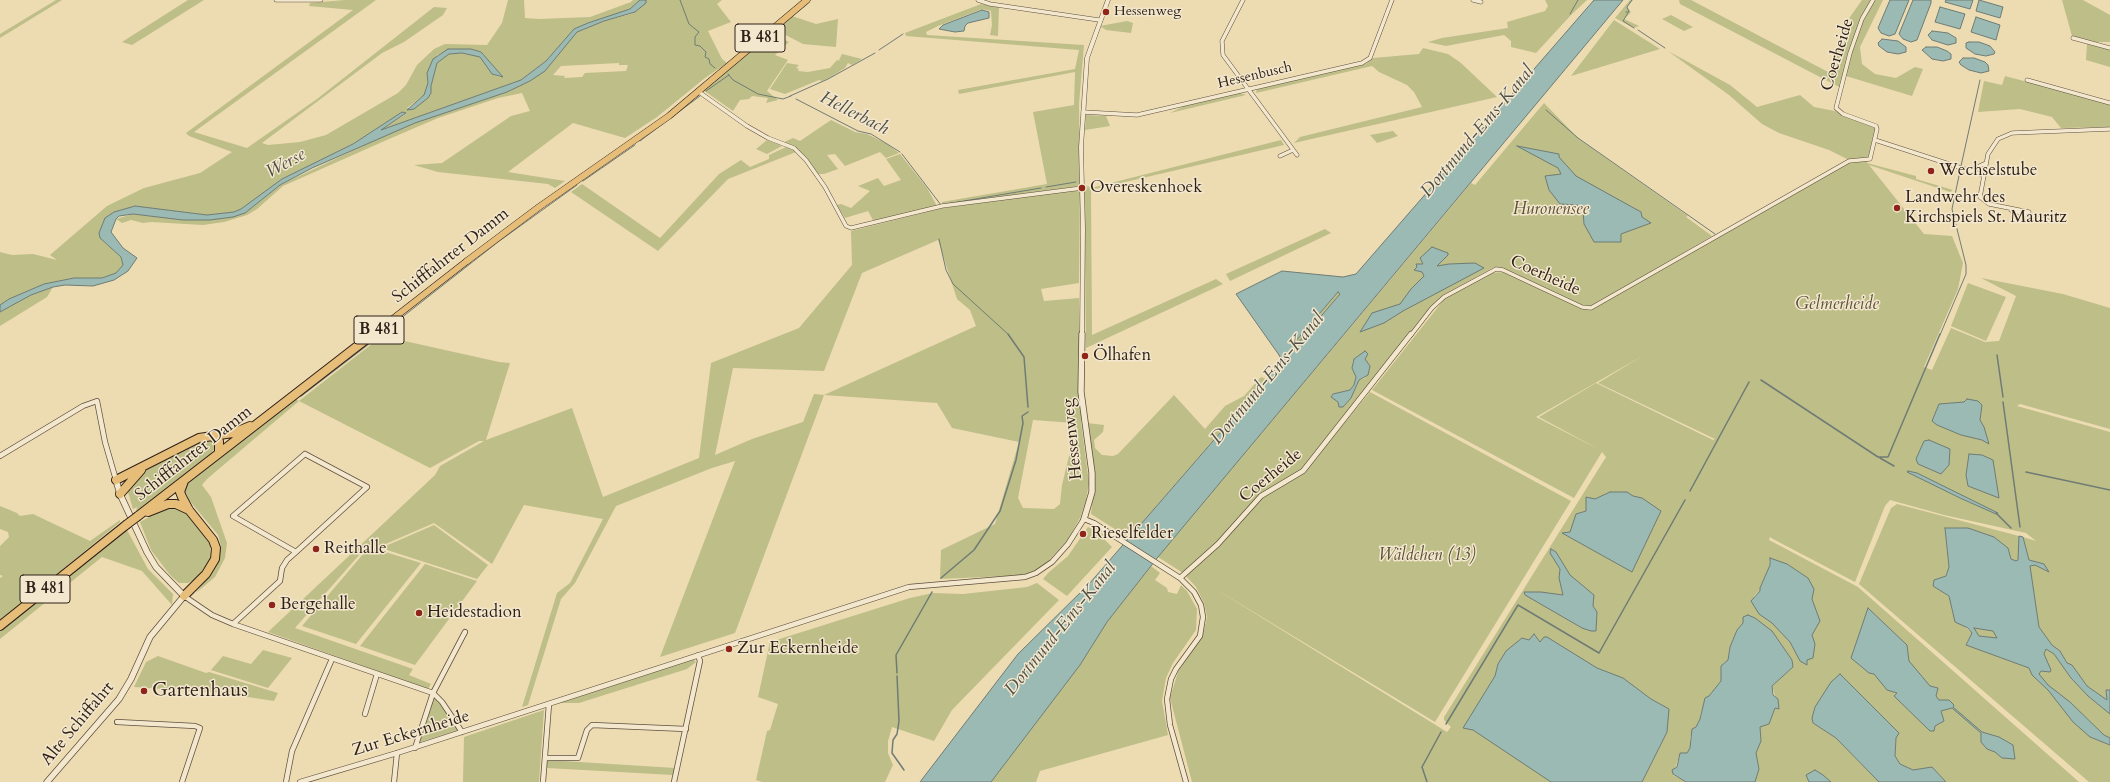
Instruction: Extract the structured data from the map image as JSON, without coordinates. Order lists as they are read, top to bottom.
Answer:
{
  "streets": {
    "main road": ["B 481", "Schifffahrter Damm"],
    "street": [
      "Coerheide",
      "Hessenbusch",
      "Hessenweg",
      "Alte Schiffahrt",
      "Zur Eckernheide"
    ]
  },
  "crossings": [
    ["B 481", "Schifffahrter Damm"],
    ["Hessenbusch", "Hessenweg"],
    ["Hessenweg", "Zur Eckernheide"]
  ],
  "water": ["Hellerbach", "Dortmund-Ems-Kanal", "Werse"],
  "parks": ["Huronensee", "Gelmerheide", "Wäldchen (13)"],
  "places": [
    "Hessenweg",
    "Wechselstube",
    "Overeskenhoek",
    "Landwehr des Kirchspiels St. Mauritz",
    "Ölhafen",
    "Rieselfelder",
    "Reithalle",
    "Bergehalle",
    "Heidestadion",
    "Zur Eckernheide",
    "Gartenhaus"
  ]
}
